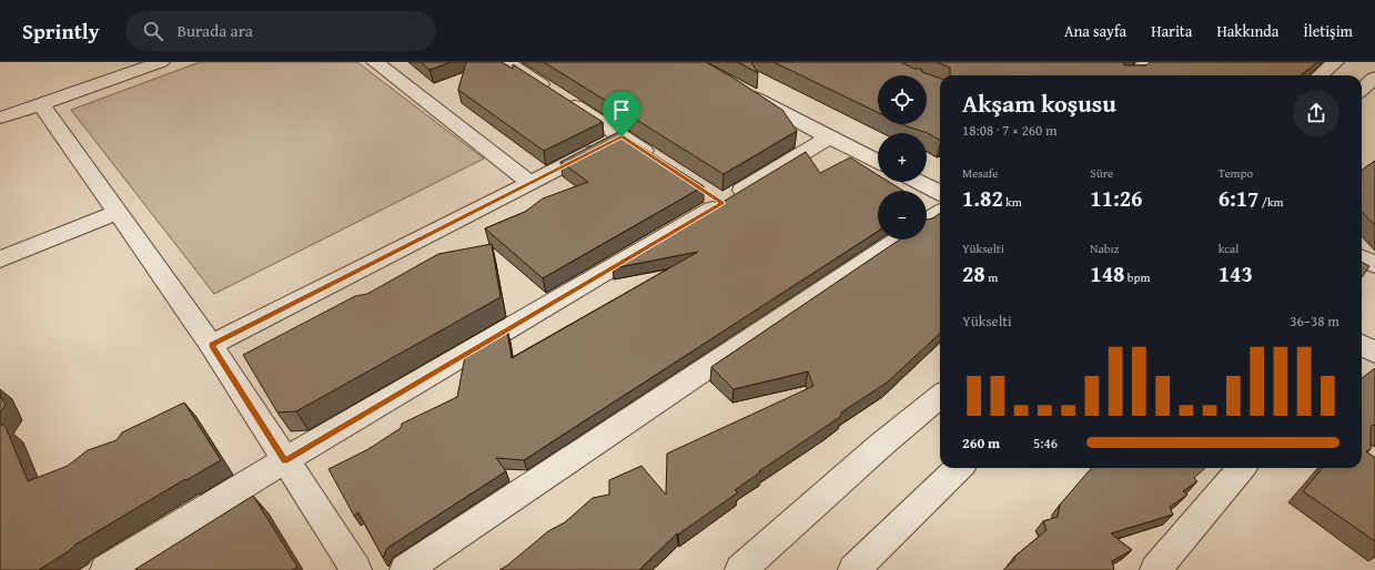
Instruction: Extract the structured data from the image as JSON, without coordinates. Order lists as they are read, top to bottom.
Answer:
{
  "page": {
    "header": "Sprintly",
    "search": "Burada ara",
    "nav": [
      "Ana sayfa",
      "Harita",
      "Hakkında",
      "İletişim"
    ],
    "map_buttons": ["+", "−"],
    "heading": ["Akşam koşusu", "18:08 · 7 × 260 m"],
    "stats": [
      ["Mesafe", "1.82 km"],
      ["Süre", "11:26"],
      ["Tempo", "6:17 /km"],
      ["Yükselti", "28 m"],
      ["Nabız", "148 bpm"],
      ["kcal", "143"]
    ],
    "chart": ["Yükselti", "36–38 m"],
    "list": [
      {
        "name": "260 m",
        "note": "5:46"
      }
    ]
  }
}
